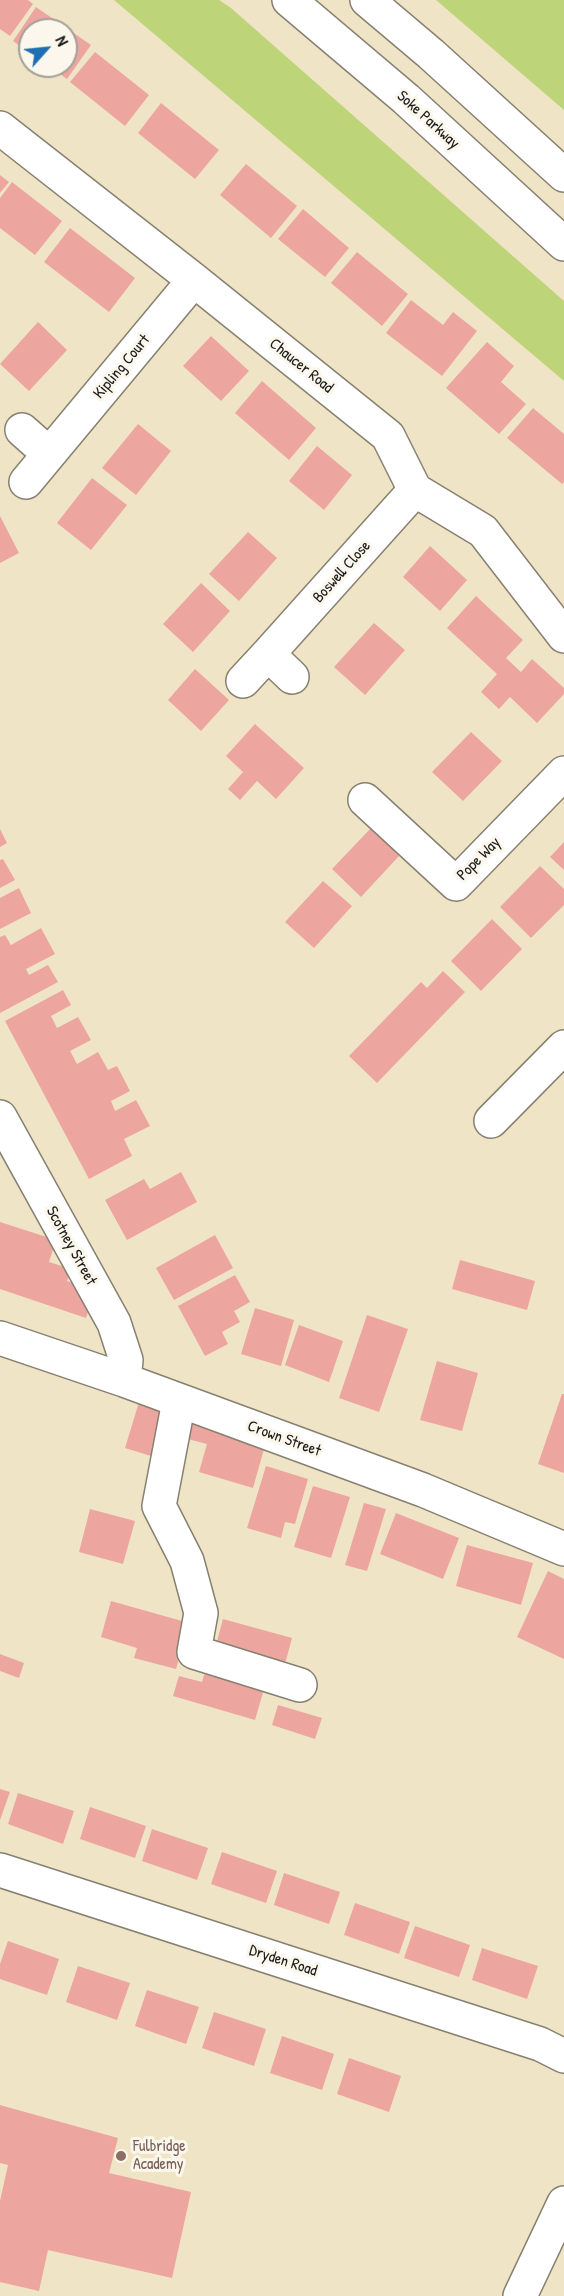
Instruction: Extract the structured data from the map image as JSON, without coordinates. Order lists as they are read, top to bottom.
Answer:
{
  "streets": {
    "main road": [
      "Soke Parkway",
      "Chaucer Road",
      "Kipling Court",
      "Boswell Close",
      "Pope Way",
      "Scotney Street",
      "Crown Street",
      "Dryden Road"
    ]
  },
  "crossings": [
    ["Chaucer Road", "Kipling Court"],
    ["Chaucer Road", "Boswell Close"],
    ["Scotney Street", "Crown Street"]
  ],
  "places": ["Fulbridge Academy"],
  "north": "top right"
}
